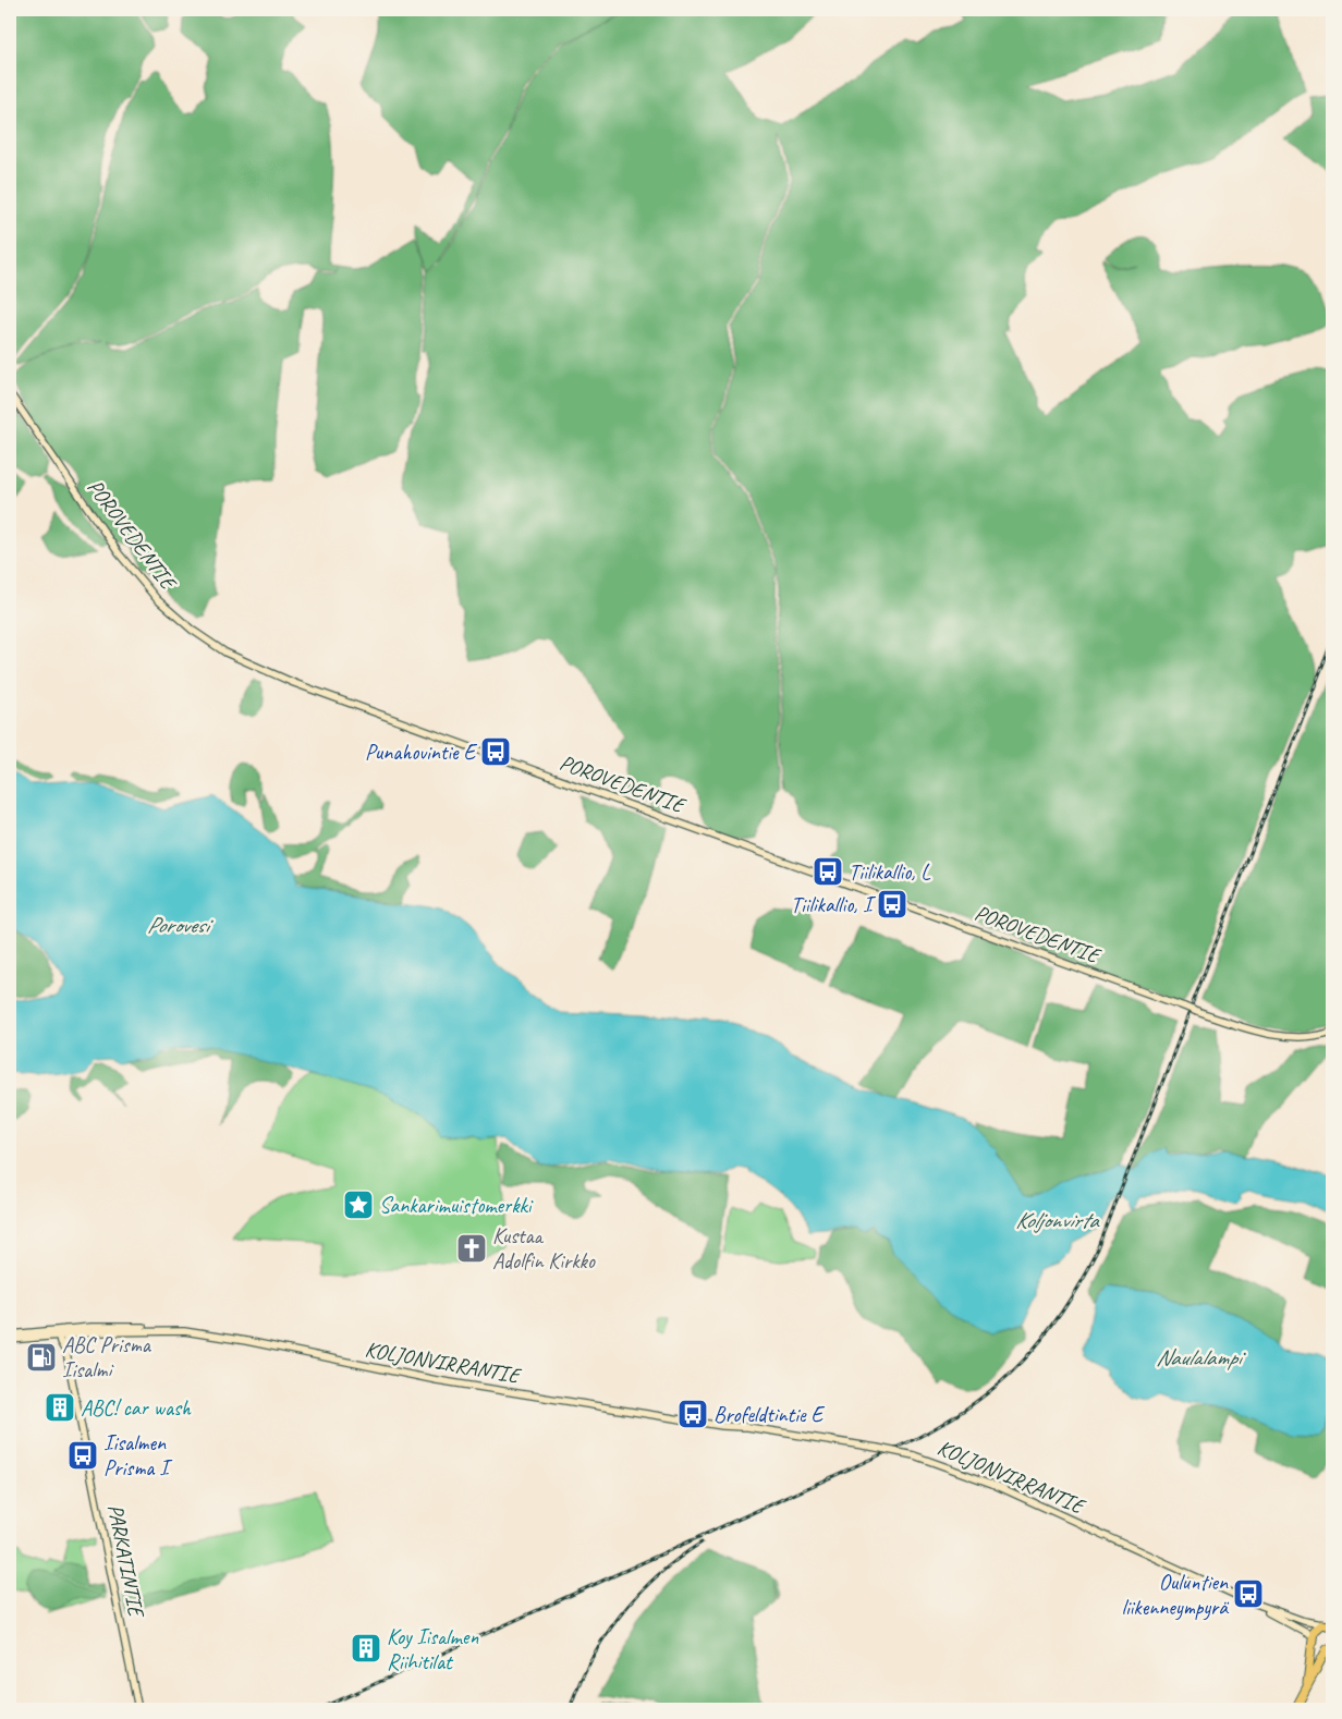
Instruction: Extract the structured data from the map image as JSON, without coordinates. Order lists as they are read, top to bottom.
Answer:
{
  "streets": {
    "street": ["POROVEDENTIE", "KOLJONVIRRANTIE", "PARKATINTIE"]
  },
  "crossings": [
    ["KOLJONVIRRANTIE", "PARKATINTIE"]
  ],
  "water": ["Porovesi", "Koljonvirta", "Naulalampi"],
  "places": {
    "bus stop": [
      "Punahovintie E",
      "Tiilikallio, L",
      "Tiilikallio, I",
      "Brofeldtintie E",
      "Iisalmen Prisma I",
      "Ouluntien liikenneympyrä"
    ],
    "place": ["Sankarimuistomerkki"],
    "church": ["Kustaa Adolfin Kirkko"],
    "fuel station": ["ABC Prisma Iisalmi"],
    "building": ["ABC! car wash", "Koy Iisalmen Riihitilat"]
  }
}
